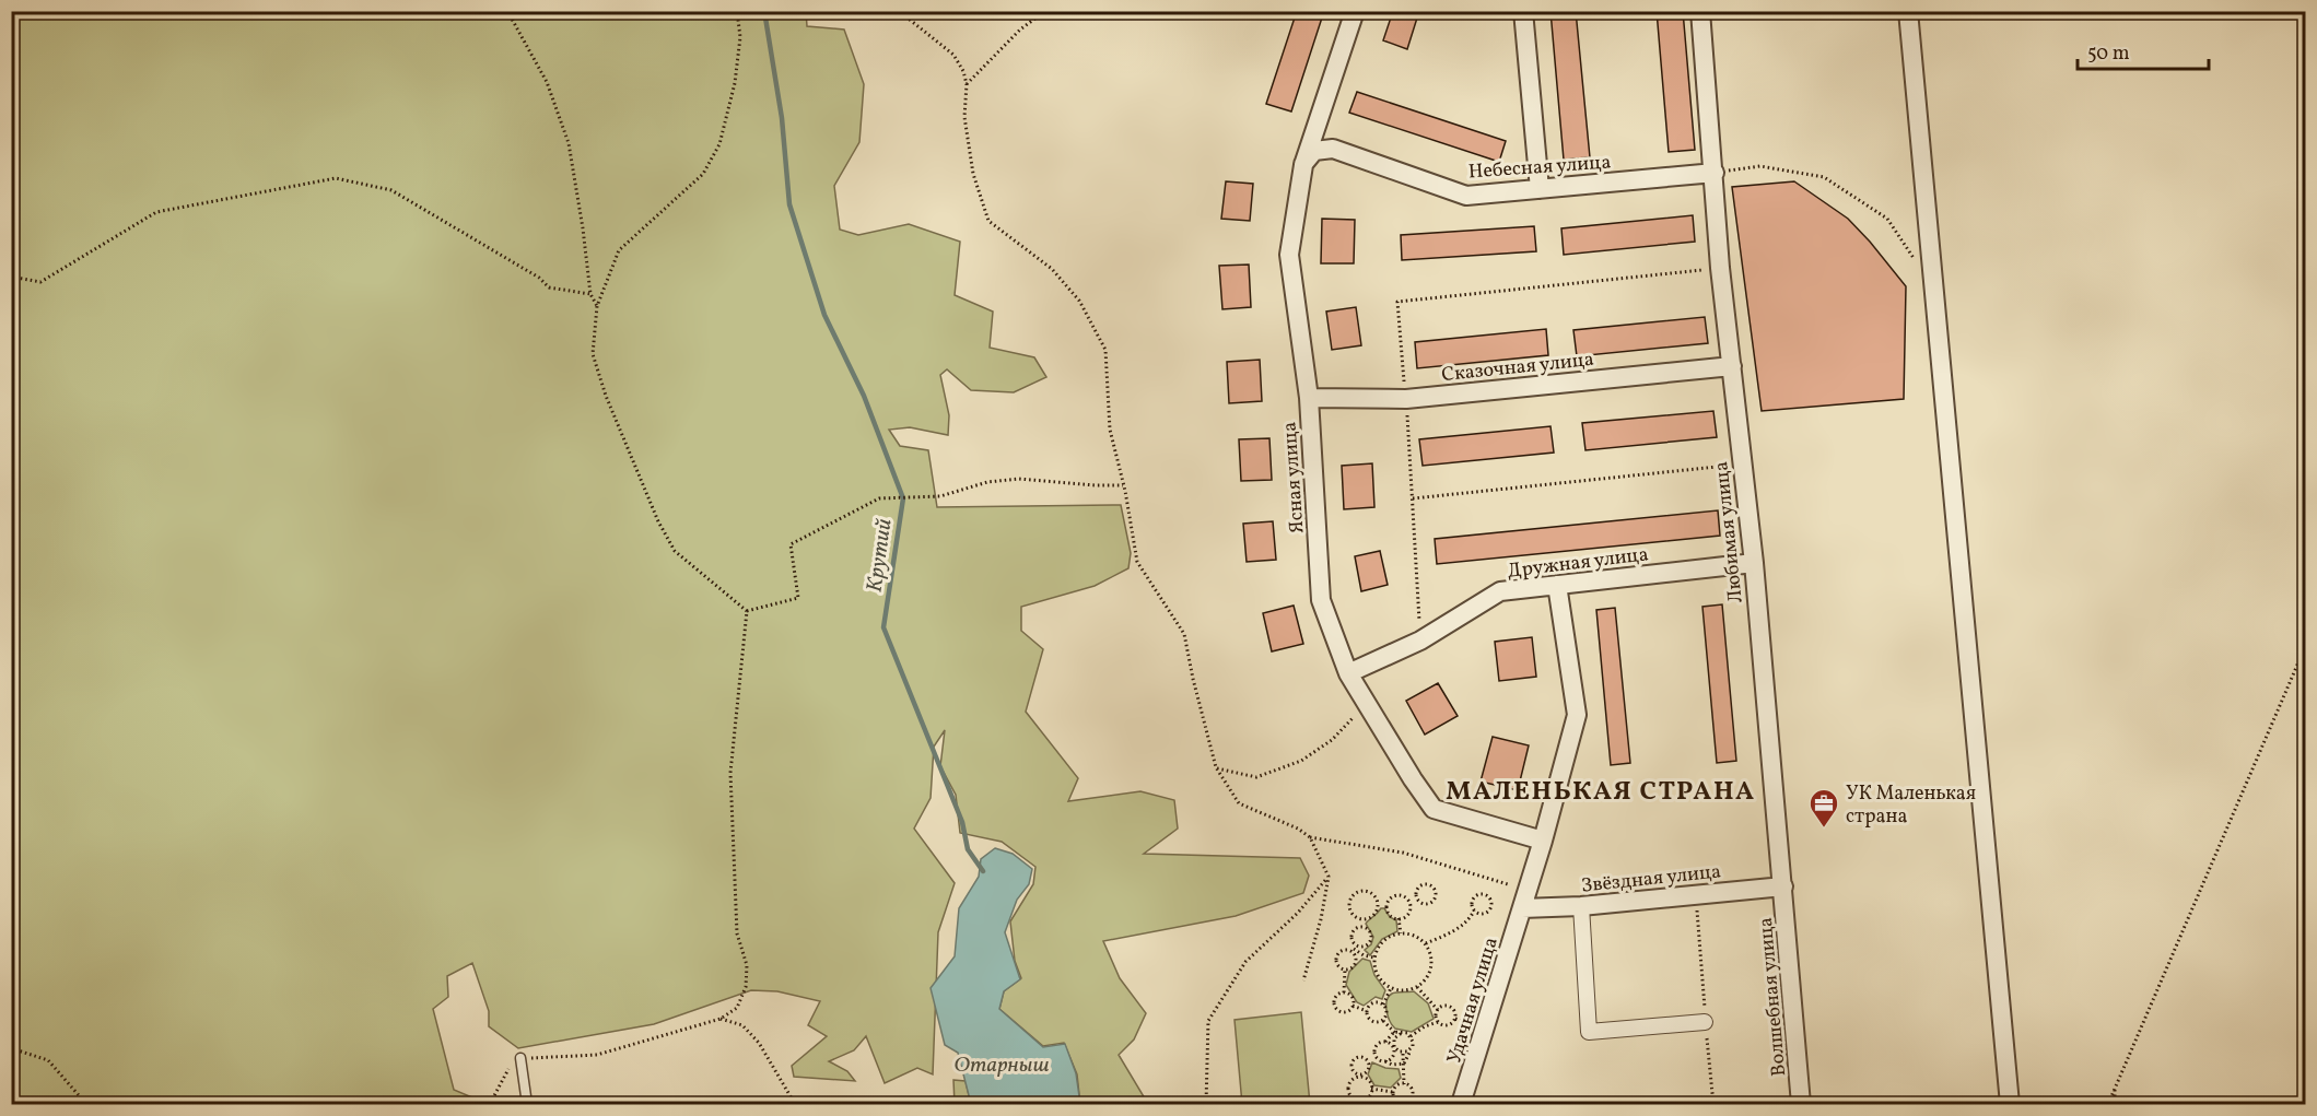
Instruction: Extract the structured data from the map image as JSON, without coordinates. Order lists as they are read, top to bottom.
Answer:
{
  "streets": {
    "street": [
      "Небесная улица",
      "Сказочная улица",
      "Ясная улица",
      "Любимая улица",
      "Дружная улица",
      "Звёздная улица",
      "Волшебная улица",
      "Удачная улица"
    ]
  },
  "crossings": [
    ["Небесная улица", "Ясная улица"],
    ["Небесная улица", "Любимая улица"],
    ["Сказочная улица", "Ясная улица"],
    ["Сказочная улица", "Любимая улица"],
    ["Ясная улица", "Дружная улица"],
    ["Ясная улица", "Удачная улица"],
    ["Любимая улица", "Дружная улица"],
    ["Любимая улица", "Звёздная улица"],
    ["Любимая улица", "Волшебная улица"],
    ["Дружная улица", "Удачная улица"],
    ["Звёздная улица", "Волшебная улица"],
    ["Звёздная улица", "Удачная улица"]
  ],
  "districts": ["МАЛЕНЬКАЯ СТРАНА"],
  "water": ["Крутий", "Отарныш"],
  "places": {
    "office": ["УК Маленькая страна"]
  },
  "scale_bar": "50 m"
}
